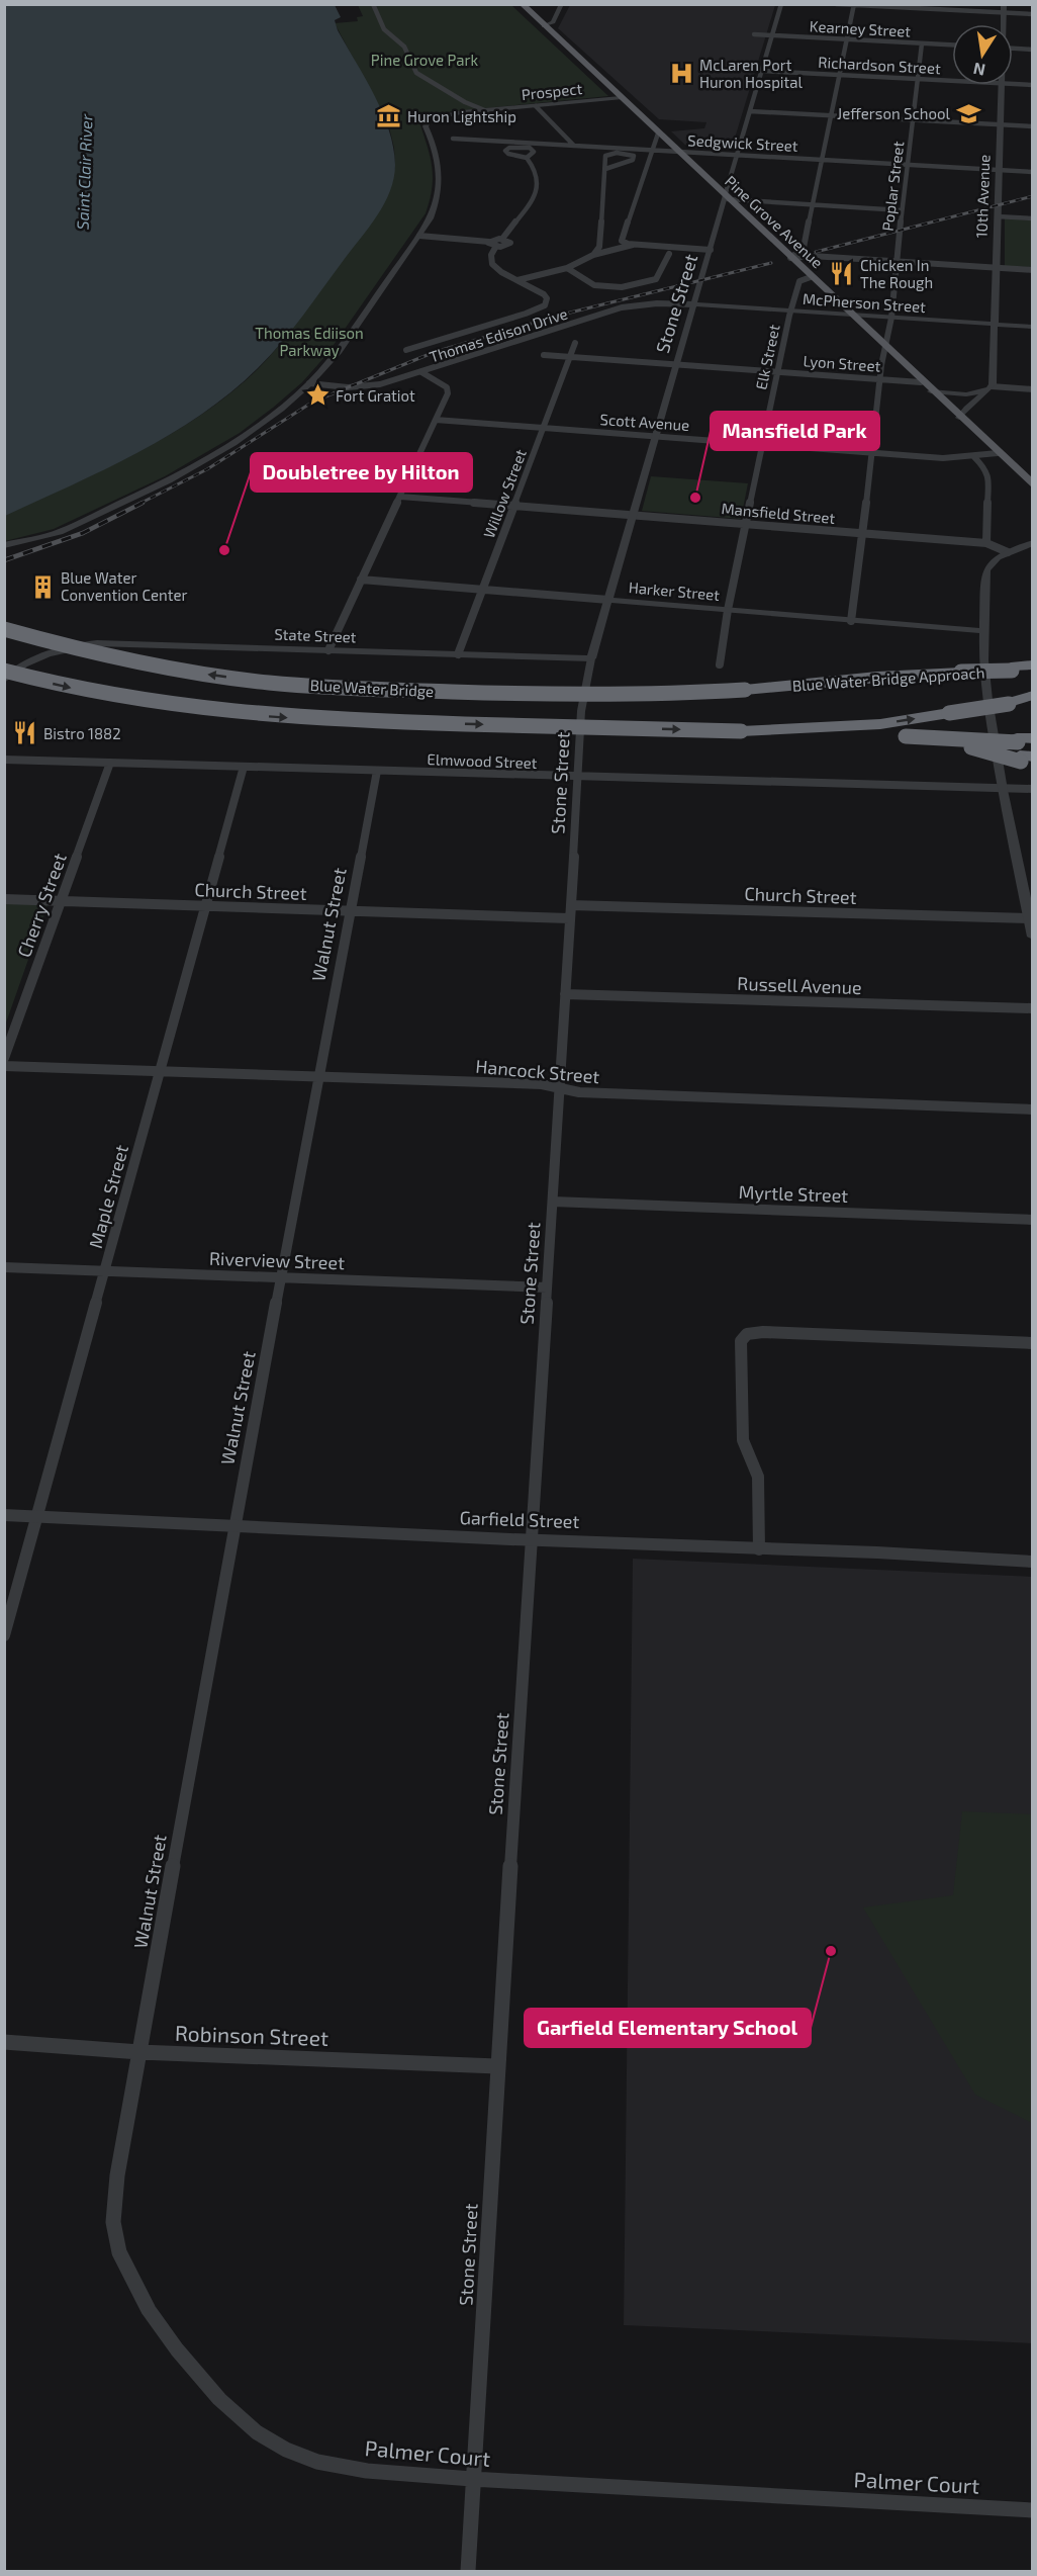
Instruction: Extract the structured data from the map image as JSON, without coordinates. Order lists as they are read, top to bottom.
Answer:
{
  "streets": {
    "highway": ["Blue Water Bridge Approach", "Blue Water Bridge"],
    "main road": ["Pine Grove Avenue"],
    "street": [
      "Kearney Street",
      "Richardson Street",
      "Prospect",
      "Sedgwick Street",
      "Poplar Street",
      "10th Avenue",
      "McPherson Street",
      "Stone Street",
      "Thomas Edison Drive",
      "Elk Street",
      "Lyon Street",
      "Scott Avenue",
      "Willow Street",
      "Mansfield Street",
      "Harker Street",
      "State Street",
      "Elmwood Street",
      "Church Street",
      "Cherry Street",
      "Walnut Street",
      "Russell Avenue",
      "Hancock Street",
      "Myrtle Street",
      "Maple Street",
      "Riverview Street",
      "Garfield Street",
      "Robinson Street",
      "Palmer Court"
    ]
  },
  "crossings": [
    ["Kearney Street", "Poplar Street"],
    ["Kearney Street", "Stone Street"],
    ["Richardson Street", "Poplar Street"],
    ["Richardson Street", "Stone Street"],
    ["Prospect", "Pine Grove Avenue"],
    ["Sedgwick Street", "Poplar Street"],
    ["Sedgwick Street", "10th Avenue"],
    ["Sedgwick Street", "Pine Grove Avenue"],
    ["Sedgwick Street", "Stone Street"],
    ["Poplar Street", "Pine Grove Avenue"],
    ["Poplar Street", "McPherson Street"],
    ["Poplar Street", "Lyon Street"],
    ["Poplar Street", "Scott Avenue"],
    ["Poplar Street", "Mansfield Street"],
    ["Poplar Street", "Harker Street"],
    ["10th Avenue", "McPherson Street"],
    ["Pine Grove Avenue", "McPherson Street"],
    ["Pine Grove Avenue", "Stone Street"],
    ["Pine Grove Avenue", "Elk Street"],
    ["Pine Grove Avenue", "Lyon Street"],
    ["Pine Grove Avenue", "Scott Avenue"],
    ["McPherson Street", "Stone Street"],
    ["McPherson Street", "Thomas Edison Drive"],
    ["McPherson Street", "Elk Street"],
    ["Stone Street", "Thomas Edison Drive"],
    ["Stone Street", "Lyon Street"],
    ["Stone Street", "Scott Avenue"],
    ["Stone Street", "Mansfield Street"],
    ["Stone Street", "Harker Street"],
    ["Stone Street", "State Street"],
    ["Stone Street", "Elmwood Street"],
    ["Stone Street", "Church Street"],
    ["Stone Street", "Russell Avenue"],
    ["Stone Street", "Hancock Street"],
    ["Stone Street", "Myrtle Street"],
    ["Stone Street", "Riverview Street"],
    ["Stone Street", "Garfield Street"],
    ["Stone Street", "Robinson Street"],
    ["Stone Street", "Palmer Court"],
    ["Elk Street", "Lyon Street"],
    ["Elk Street", "Scott Avenue"],
    ["Elk Street", "Mansfield Street"],
    ["Elk Street", "Harker Street"],
    ["Lyon Street", "Willow Street"],
    ["Scott Avenue", "Willow Street"],
    ["Willow Street", "Mansfield Street"],
    ["Willow Street", "Harker Street"],
    ["Willow Street", "State Street"],
    ["Blue Water Bridge Approach", "Blue Water Bridge"],
    ["Elmwood Street", "Cherry Street"],
    ["Elmwood Street", "Walnut Street"],
    ["Elmwood Street", "Maple Street"],
    ["Church Street", "Cherry Street"],
    ["Church Street", "Walnut Street"],
    ["Church Street", "Maple Street"],
    ["Walnut Street", "Hancock Street"],
    ["Walnut Street", "Riverview Street"],
    ["Walnut Street", "Garfield Street"],
    ["Walnut Street", "Robinson Street"],
    ["Walnut Street", "Palmer Court"],
    ["Hancock Street", "Maple Street"],
    ["Maple Street", "Riverview Street"],
    ["Maple Street", "Garfield Street"],
    ["Robinson Street", "Palmer Court"]
  ],
  "water": ["Saint Clair River"],
  "parks": ["Pine Grove Park", "Thomas Ediison Parkway"],
  "places": {
    "hospital": ["McLaren Port Huron Hospital"],
    "school or university": ["Jefferson School"],
    "museum": ["Huron Lightship"],
    "restaurant": ["Chicken In The Rough", "Bistro 1882"],
    "place": ["Fort Gratiot"],
    "other": ["Mansfield Park", "Doubletree by Hilton", "Garfield Elementary School"],
    "building": ["Blue Water Convention Center"]
  },
  "north": "bottom"
}
